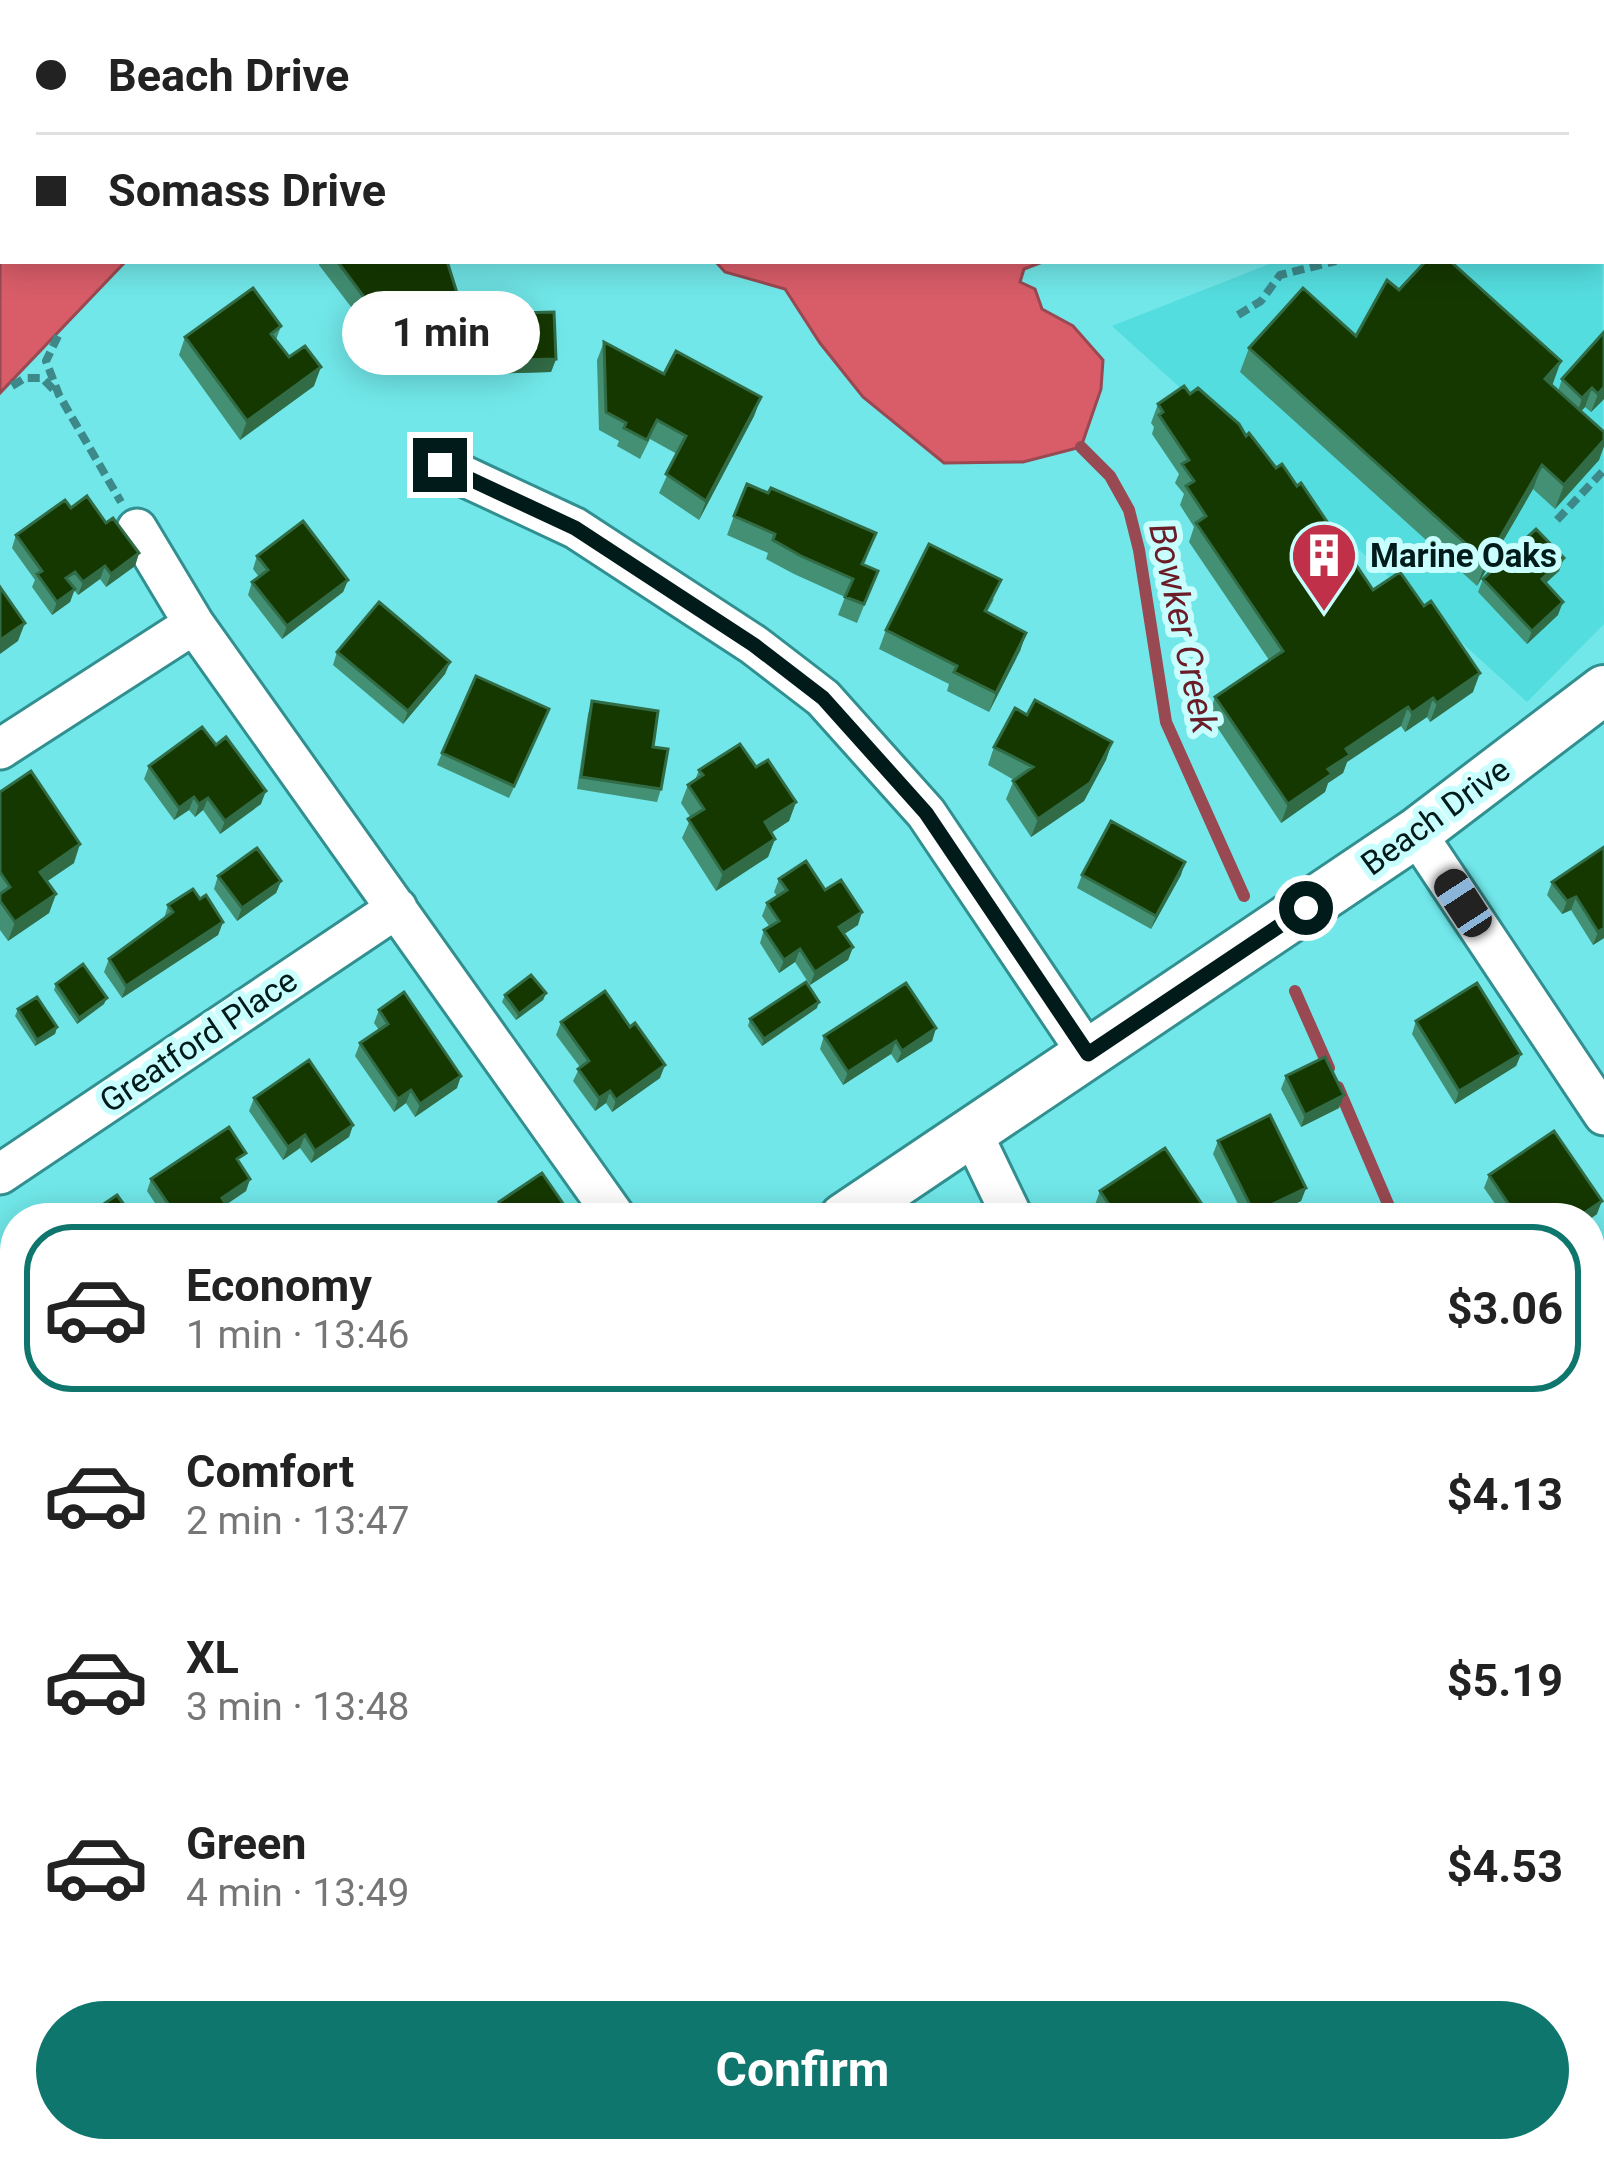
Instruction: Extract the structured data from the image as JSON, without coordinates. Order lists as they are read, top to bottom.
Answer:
{
  "streets": {
    "main road": ["Beach Drive"],
    "street": ["Greatford Place"]
  },
  "water": ["Bowker Creek"],
  "places": {
    "building": ["Marine Oaks"]
  },
  "page": {
    "banner": ["Beach Drive", "Somass Drive"],
    "bubble": "1 min",
    "list": [
      {
        "name": "Economy",
        "note": "1 min · 13:46",
        "value": "$3.06"
      },
      {
        "name": "Comfort",
        "note": "2 min · 13:47",
        "value": "$4.13"
      },
      {
        "name": "XL",
        "note": "3 min · 13:48",
        "value": "$5.19"
      },
      {
        "name": "Green",
        "note": "4 min · 13:49",
        "value": "$4.53"
      }
    ],
    "buttons": "Confirm"
  }
}
